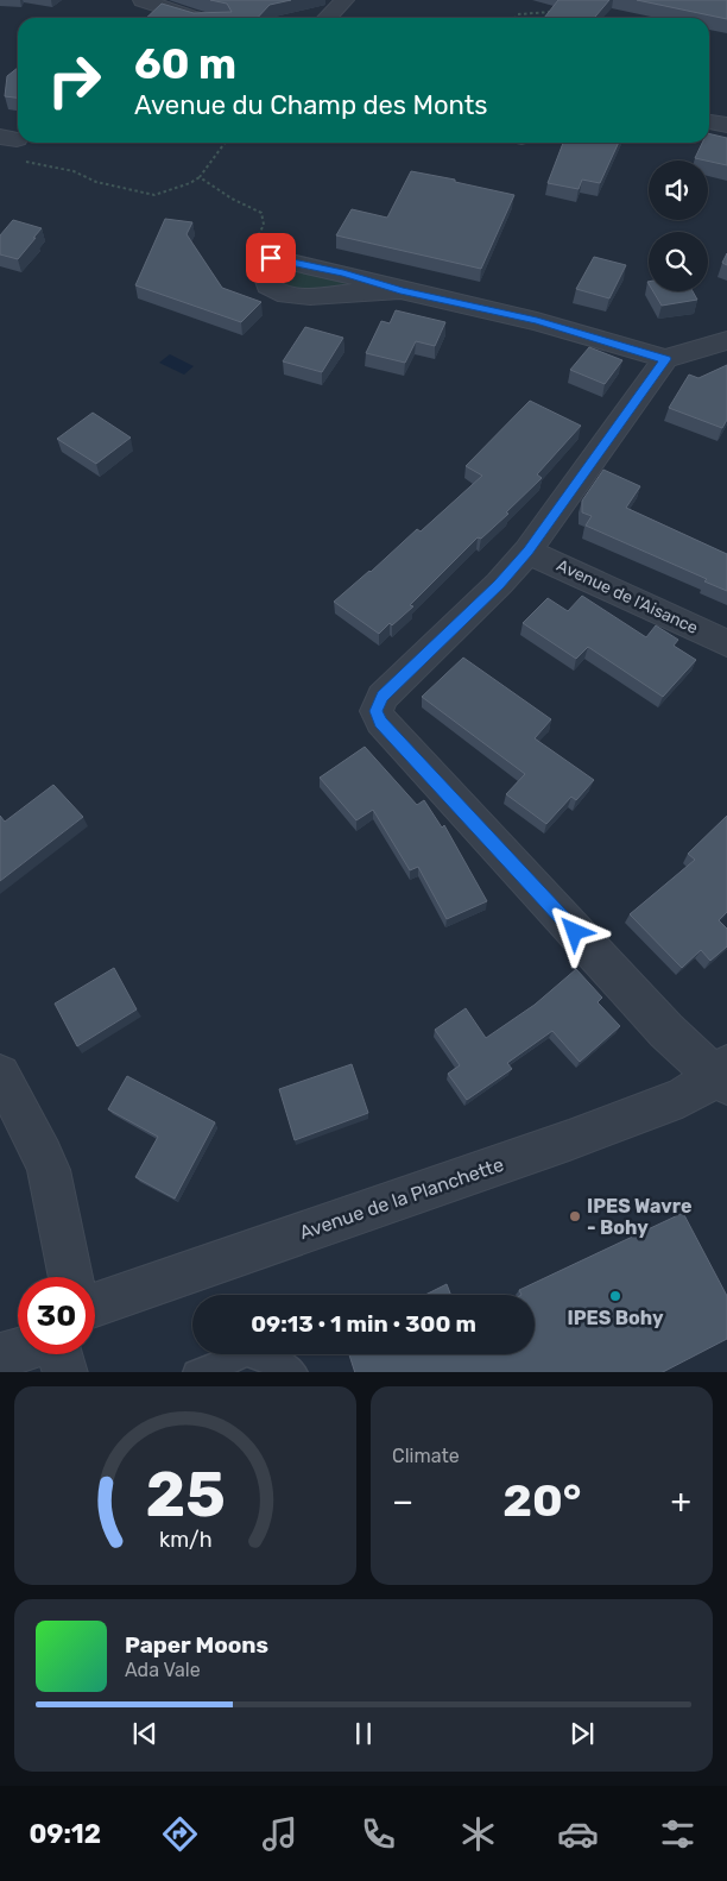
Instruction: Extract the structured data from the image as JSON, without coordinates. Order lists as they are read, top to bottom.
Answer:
{
  "streets": {
    "street": ["Avenue de l'Aisance", "Avenue de la Planchette"]
  },
  "places": ["IPES Wavre - Bohy", "IPES Bohy"],
  "page": {
    "turn": ["60 m", "Avenue du Champ des Monts"],
    "limit": "30",
    "trip": "09:13 · 1 min · 300 m",
    "tile": "Climate",
    "heat": ["−", "20°", "+"],
    "song": ["Paper Moons", "Ada Vale"],
    "tabs": "09:12",
    "gauge": ["25", "km/h"]
  }
}
